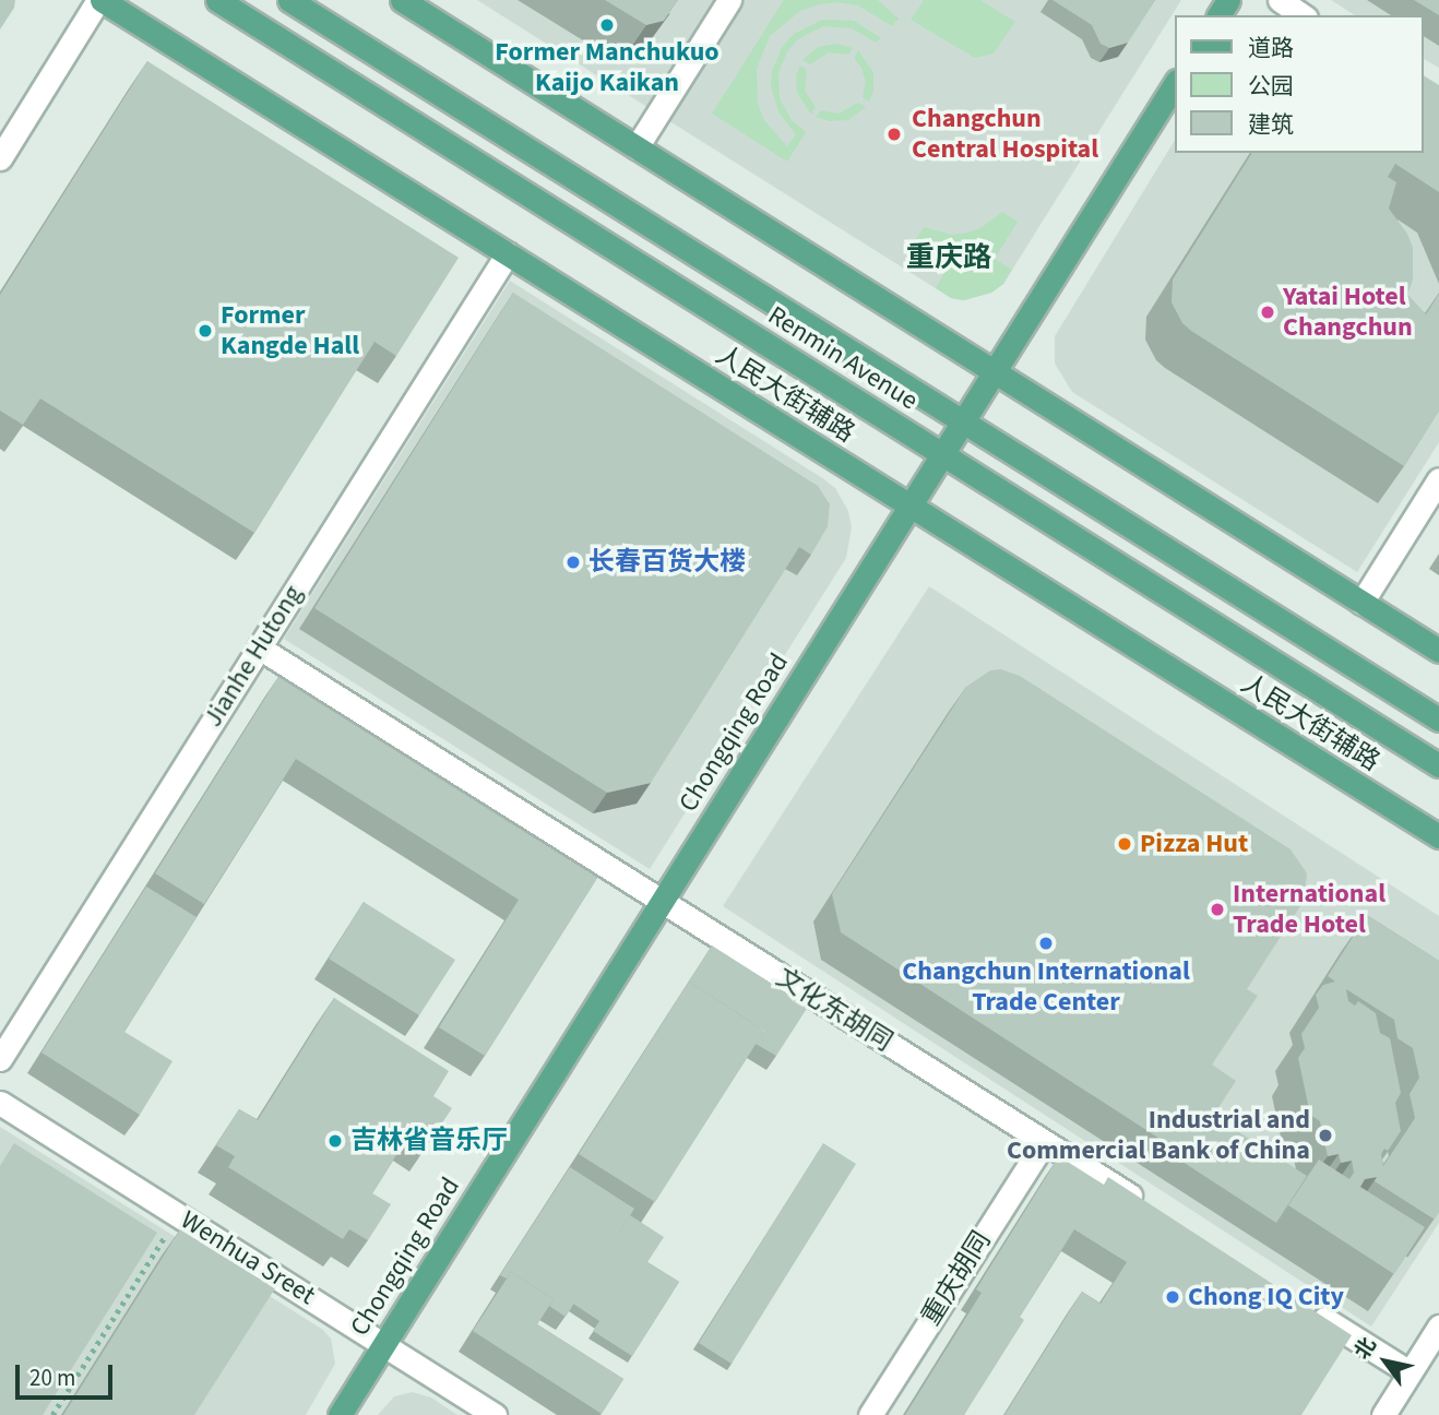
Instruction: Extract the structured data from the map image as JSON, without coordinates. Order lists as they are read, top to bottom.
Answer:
{
  "streets": {
    "main road": ["Renmin Avenue", "人民大街辅路", "Chongqing Road"],
    "street": [
      "Jianhe Hutong",
      "文化东胡同",
      "Wenhua Sreet",
      "重庆胡同"
    ]
  },
  "crossings": [
    ["Renmin Avenue", "Chongqing Road"],
    ["人民大街辅路", "Jianhe Hutong"],
    ["人民大街辅路", "Chongqing Road"],
    ["Jianhe Hutong", "文化东胡同"],
    ["Chongqing Road", "文化东胡同"],
    ["Chongqing Road", "Wenhua Sreet"],
    ["文化东胡同", "重庆胡同"]
  ],
  "districts": ["重庆路"],
  "places": [
    "Former Manchukuo Kaijo Kaikan",
    "Changchun Central Hospital",
    "Yatai Hotel Changchun",
    "Former Kangde Hall",
    "长春百货大楼",
    "Pizza Hut",
    "International Trade Hotel",
    "Changchun International Trade Center",
    "Industrial and Commercial Bank of China",
    "吉林省音乐厅",
    "Chong IQ City"
  ],
  "legend": ["道路", "公园", "建筑"],
  "scale_bar": "20 m",
  "north": "top left"
}
